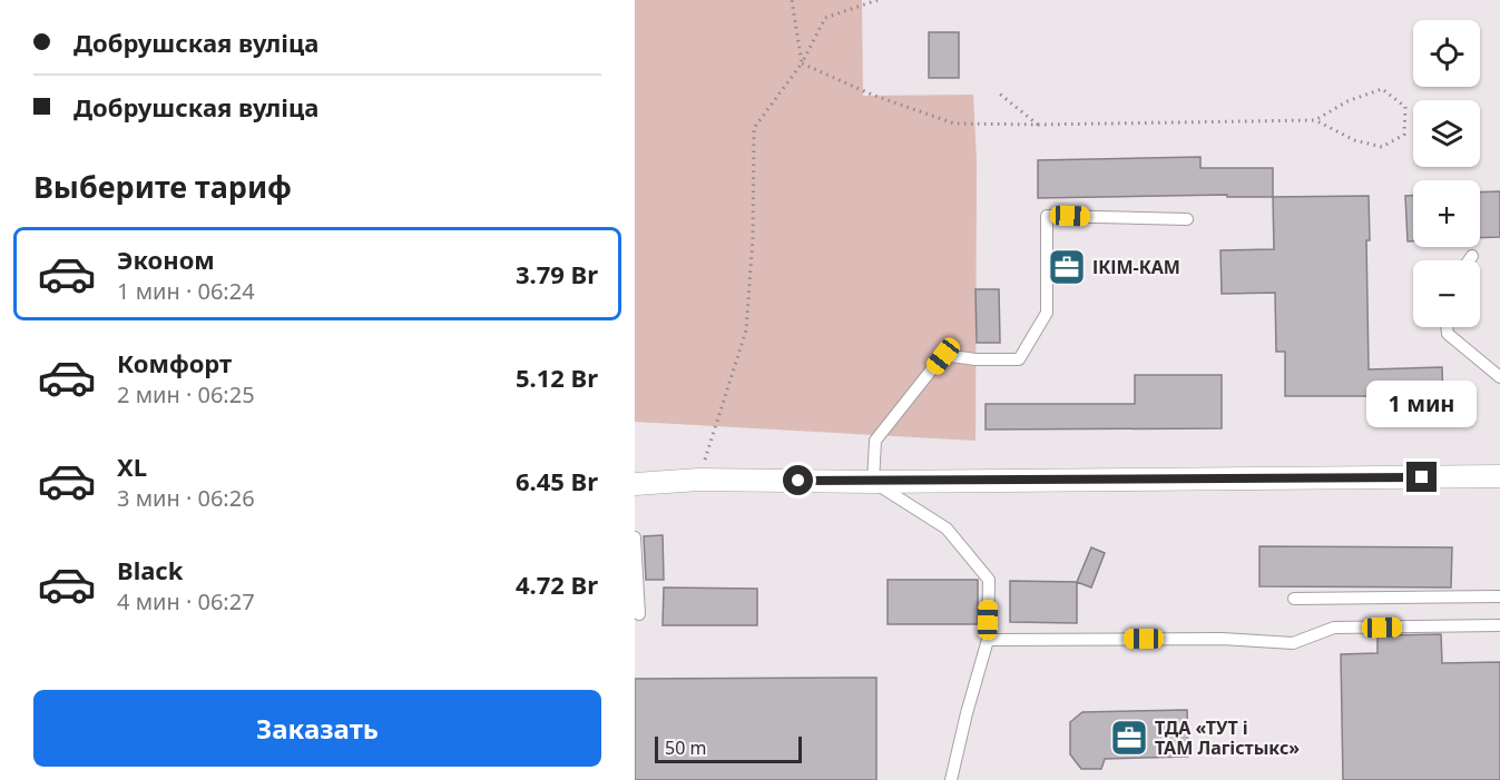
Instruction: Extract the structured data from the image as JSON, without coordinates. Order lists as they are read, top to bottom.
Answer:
{
  "places": {
    "office": ["ІКІМ-КАМ", "ТДА «ТУТ і ТАМ Лагістыкс»"]
  },
  "scale_bar": "50 m",
  "page": {
    "banner": ["Добрушская вуліца", "Добрушская вуліца"],
    "map_buttons": ["+", "−"],
    "heading": "Выберите тариф",
    "list": [
      {
        "name": "Эконом",
        "note": "1 мин · 06:24",
        "value": "3.79 Br"
      },
      {
        "name": "Комфорт",
        "note": "2 мин · 06:25",
        "value": "5.12 Br"
      },
      {
        "name": "XL",
        "note": "3 мин · 06:26",
        "value": "6.45 Br"
      },
      {
        "name": "Black",
        "note": "4 мин · 06:27",
        "value": "4.72 Br"
      }
    ],
    "bubble": "1 мин",
    "buttons": "Заказать",
    "scale": "50 m"
  }
}
